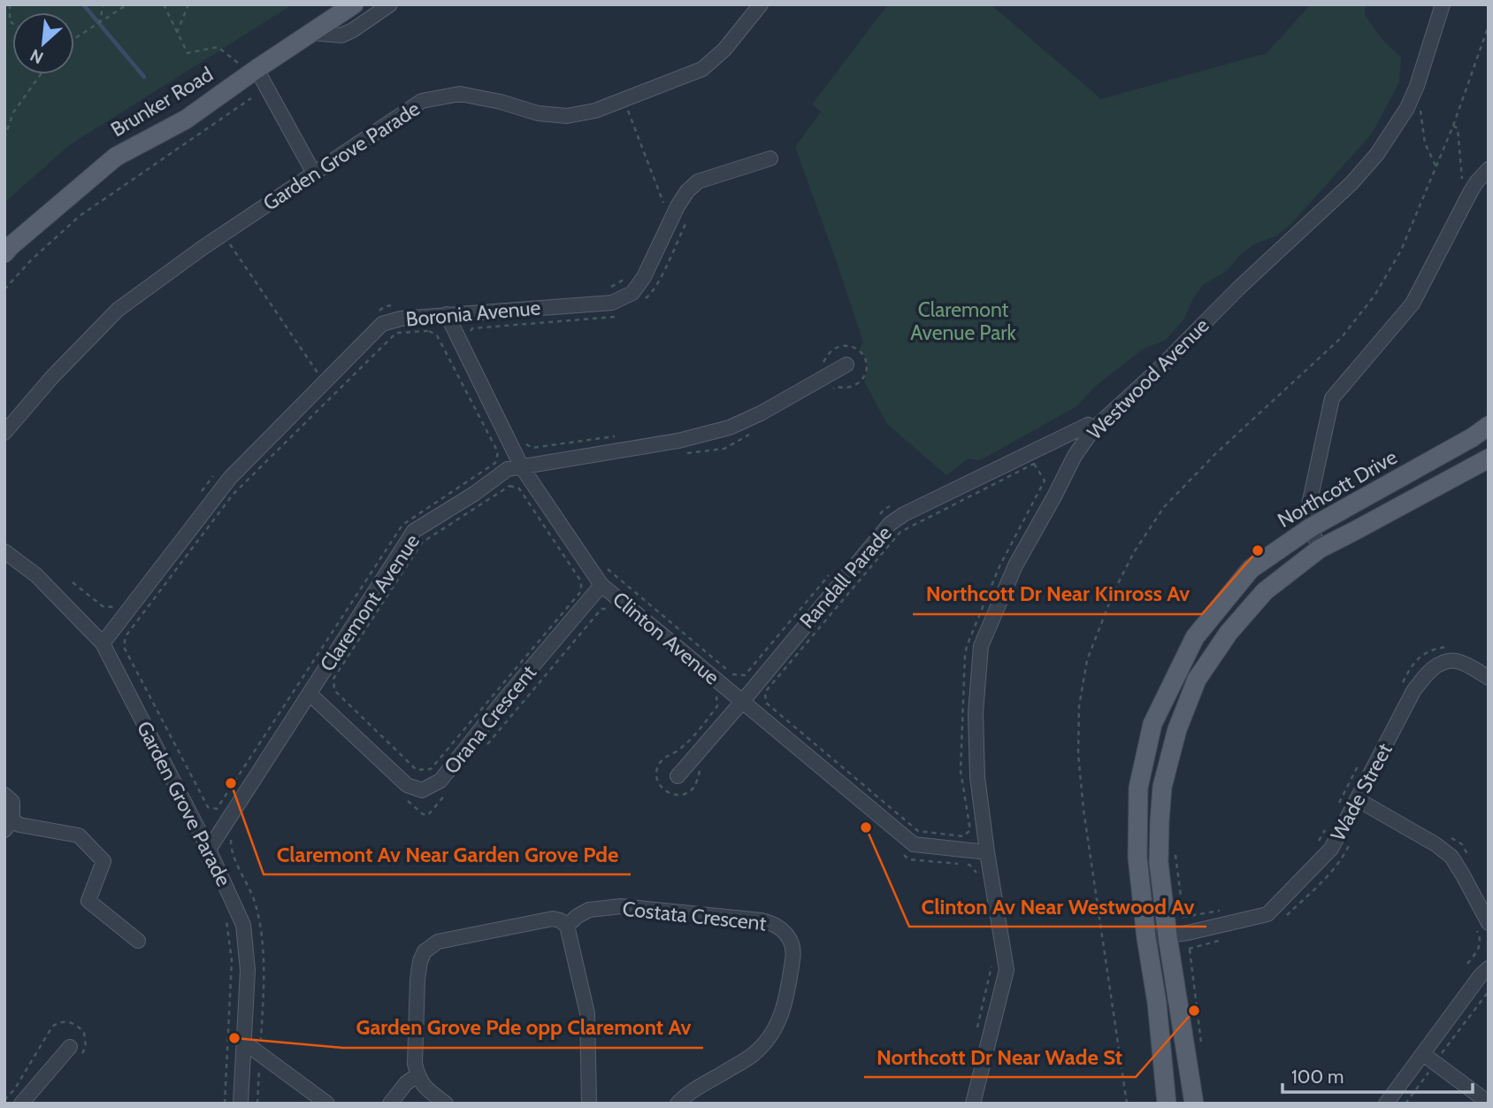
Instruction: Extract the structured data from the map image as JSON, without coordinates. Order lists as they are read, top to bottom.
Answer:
{
  "streets": {
    "main road": ["Brunker Road", "Northcott Drive"],
    "street": [
      "Garden Grove Parade",
      "Boronia Avenue",
      "Westwood Avenue",
      "Randall Parade",
      "Claremont Avenue",
      "Clinton Avenue",
      "Orana Crescent",
      "Wade Street",
      "Costata Crescent"
    ]
  },
  "crossings": [
    ["Garden Grove Parade", "Boronia Avenue"],
    ["Garden Grove Parade", "Claremont Avenue"],
    ["Boronia Avenue", "Clinton Avenue"],
    ["Westwood Avenue", "Randall Parade"],
    ["Westwood Avenue", "Clinton Avenue"],
    ["Northcott Drive", "Wade Street"],
    ["Randall Parade", "Clinton Avenue"],
    ["Claremont Avenue", "Clinton Avenue"],
    ["Claremont Avenue", "Orana Crescent"],
    ["Clinton Avenue", "Orana Crescent"]
  ],
  "parks": ["Claremont Avenue Park"],
  "places": [
    "Northcott Dr Near Kinross Av",
    "Claremont Av Near Garden Grove Pde",
    "Clinton Av Near Westwood Av",
    "Northcott Dr Near Wade St",
    "Garden Grove Pde opp Claremont Av"
  ],
  "scale_bar": "100 m",
  "north": "bottom left"
}
